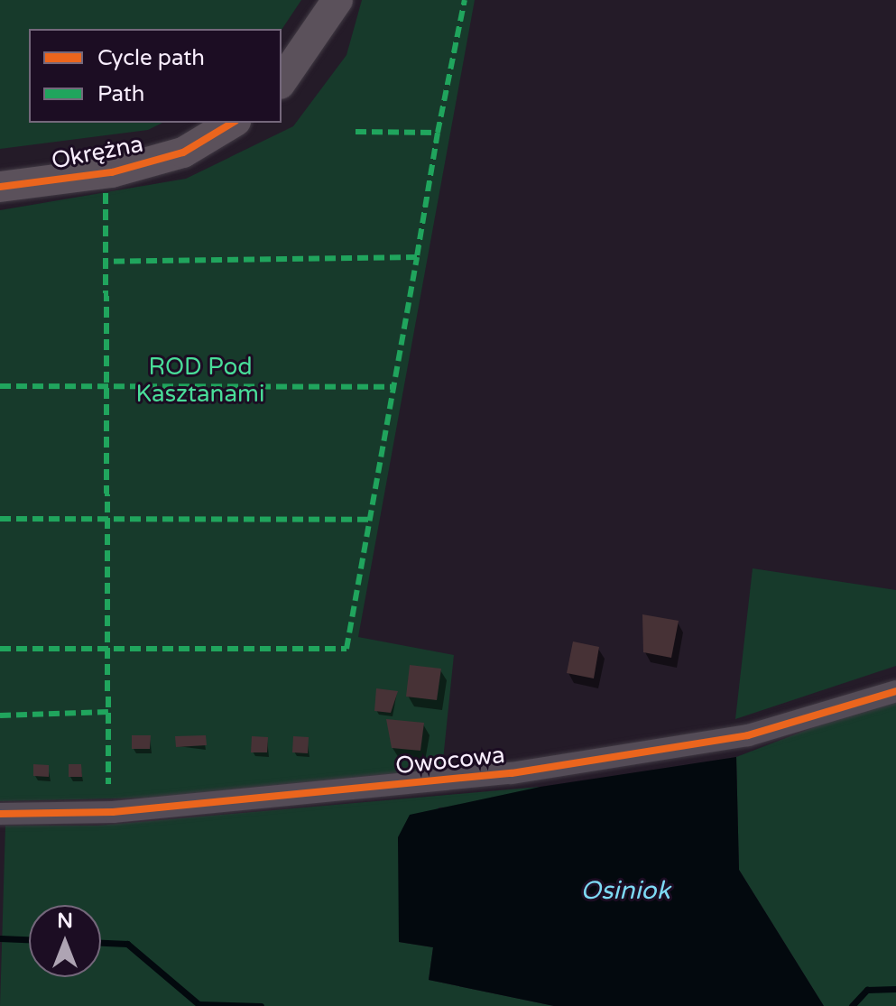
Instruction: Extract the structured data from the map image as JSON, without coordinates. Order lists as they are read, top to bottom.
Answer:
{
  "streets": {
    "street": ["Okrężna", "Owocowa"]
  },
  "water": ["Osiniok"],
  "parks": ["ROD Pod Kasztanami"],
  "legend": ["Cycle path", "Path"],
  "north": "top"
}
